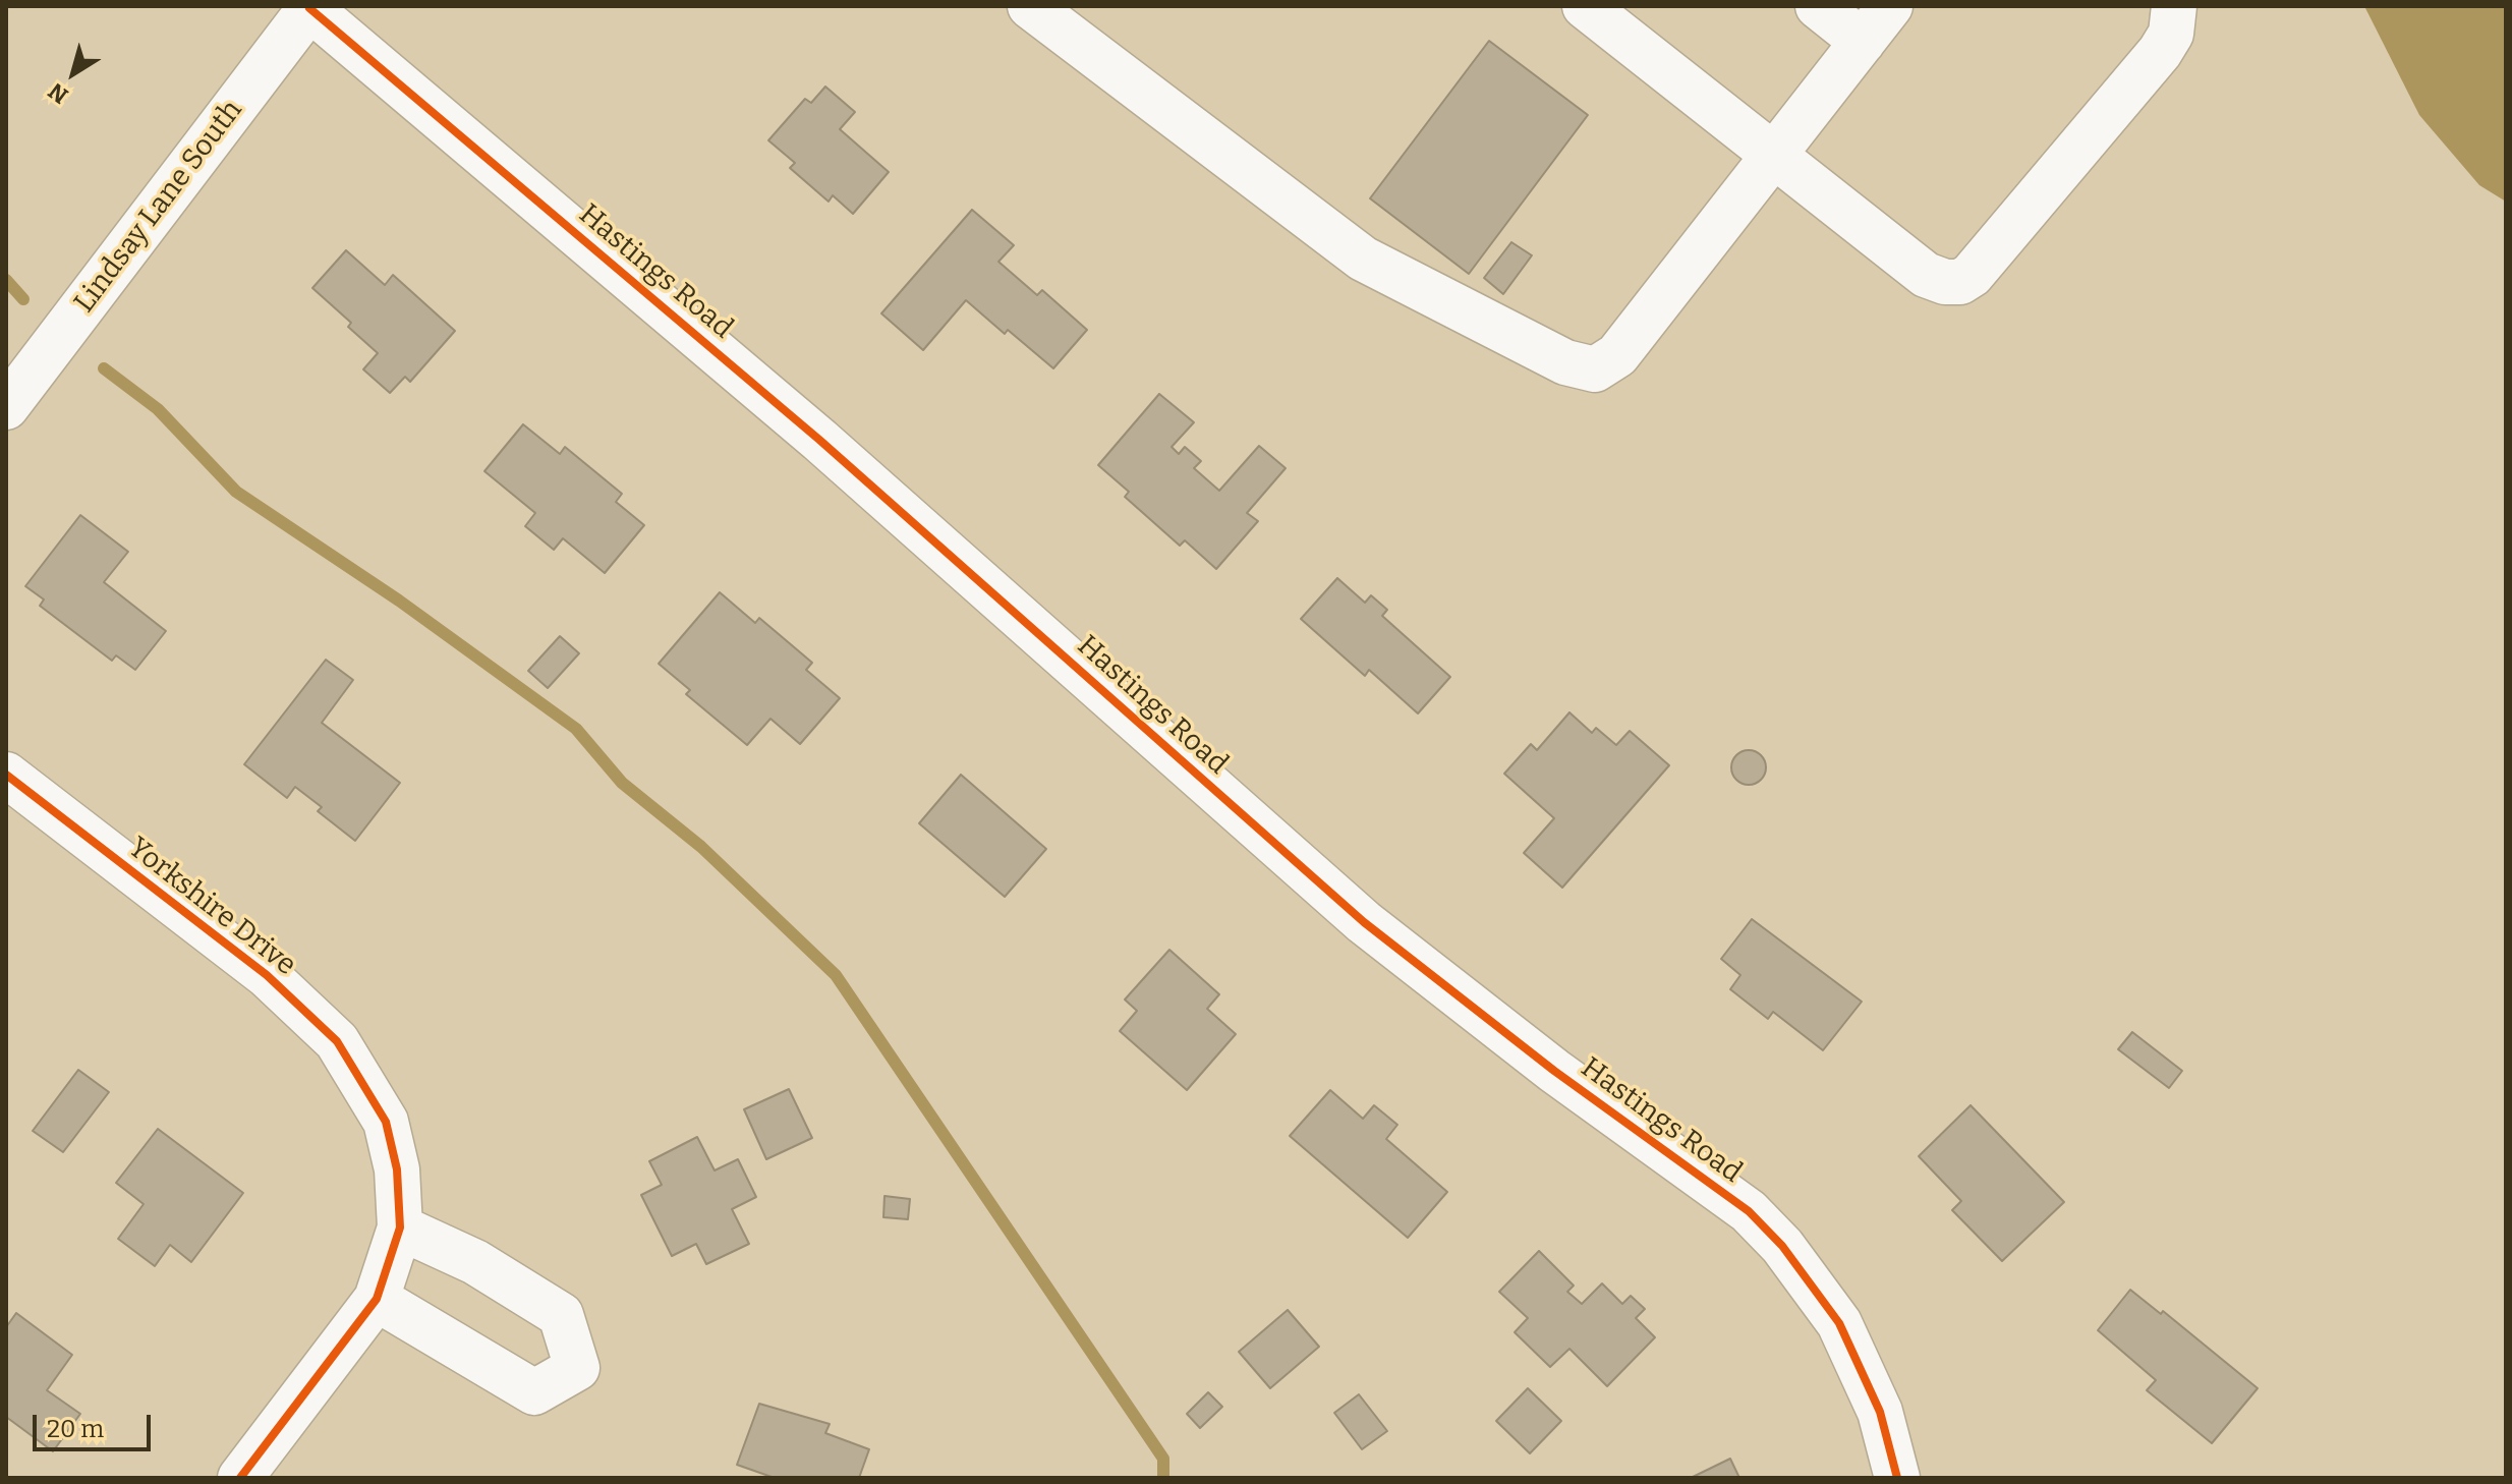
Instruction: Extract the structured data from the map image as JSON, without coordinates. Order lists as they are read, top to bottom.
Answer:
{
  "streets": {
    "street": ["Lindsay Lane South", "Hastings Road", "Yorkshire Drive"]
  },
  "crossings": [
    ["Lindsay Lane South", "Hastings Road"]
  ],
  "scale_bar": "20 m",
  "north": "bottom left"
}
